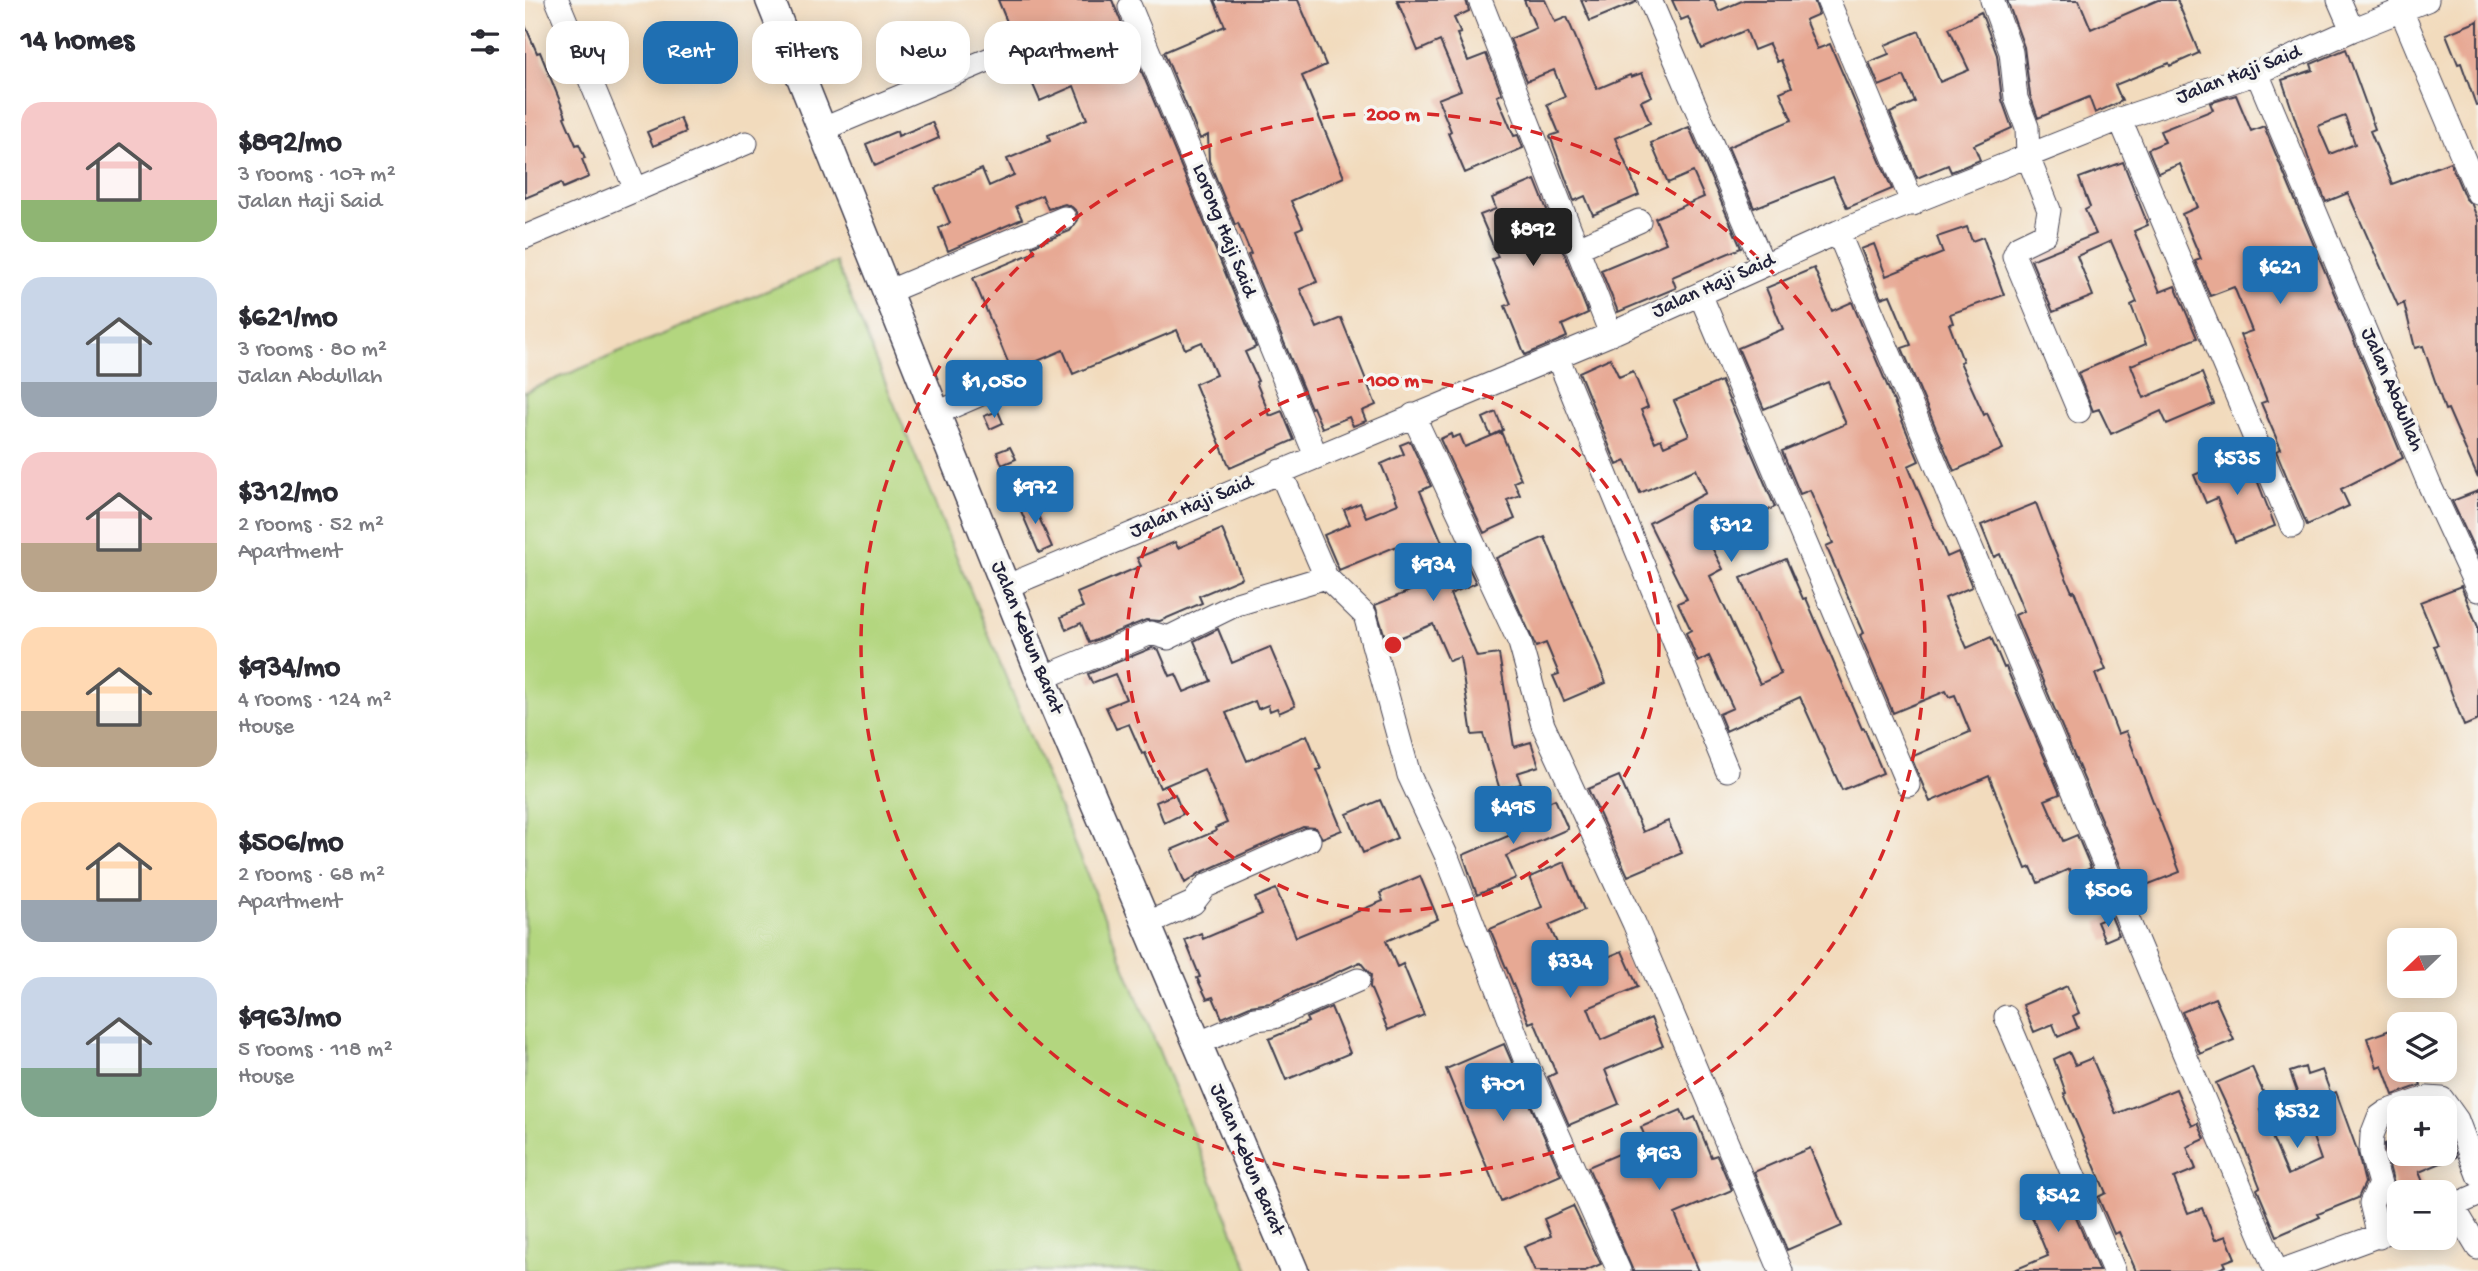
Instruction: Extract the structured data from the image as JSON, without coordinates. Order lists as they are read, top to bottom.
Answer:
{
  "streets": {
    "main road": ["Jalan Kebun Barat"],
    "street": ["Jalan Haji Said", "Lorong Haji Said", "Jalan Abdullah"]
  },
  "crossings": [
    ["Jalan Haji Said", "Lorong Haji Said"],
    ["Jalan Haji Said", "Jalan Abdullah"],
    ["Jalan Haji Said", "Jalan Kebun Barat"]
  ],
  "north": "bottom left",
  "page": {
    "heading": "14 homes",
    "chip": [
      "Buy",
      "Rent",
      "Filters",
      "New",
      "Apartment"
    ],
    "list": [
      {
        "name": "$892/mo",
        "note": "3 rooms · 107 m² · Jalan Haji Said"
      },
      {
        "name": "$621/mo",
        "note": "3 rooms · 80 m² · Jalan Abdullah"
      },
      {
        "name": "$312/mo",
        "note": "2 rooms · 52 m² · Apartment"
      },
      {
        "name": "$934/mo",
        "note": "4 rooms · 124 m² · House"
      },
      {
        "name": "$506/mo",
        "note": "2 rooms · 68 m² · Apartment"
      },
      {
        "name": "$963/mo",
        "note": "5 rooms · 118 m² · House"
      }
    ],
    "price": [
      "$892",
      "$621",
      "$1,050",
      "$535",
      "$972",
      "$312",
      "$934",
      "$495",
      "$506",
      "$334",
      "$701",
      "$532",
      "$963",
      "$542"
    ],
    "map_buttons": ["+", "−"]
  },
  "rings": ["200 m", "100 m"]
}
